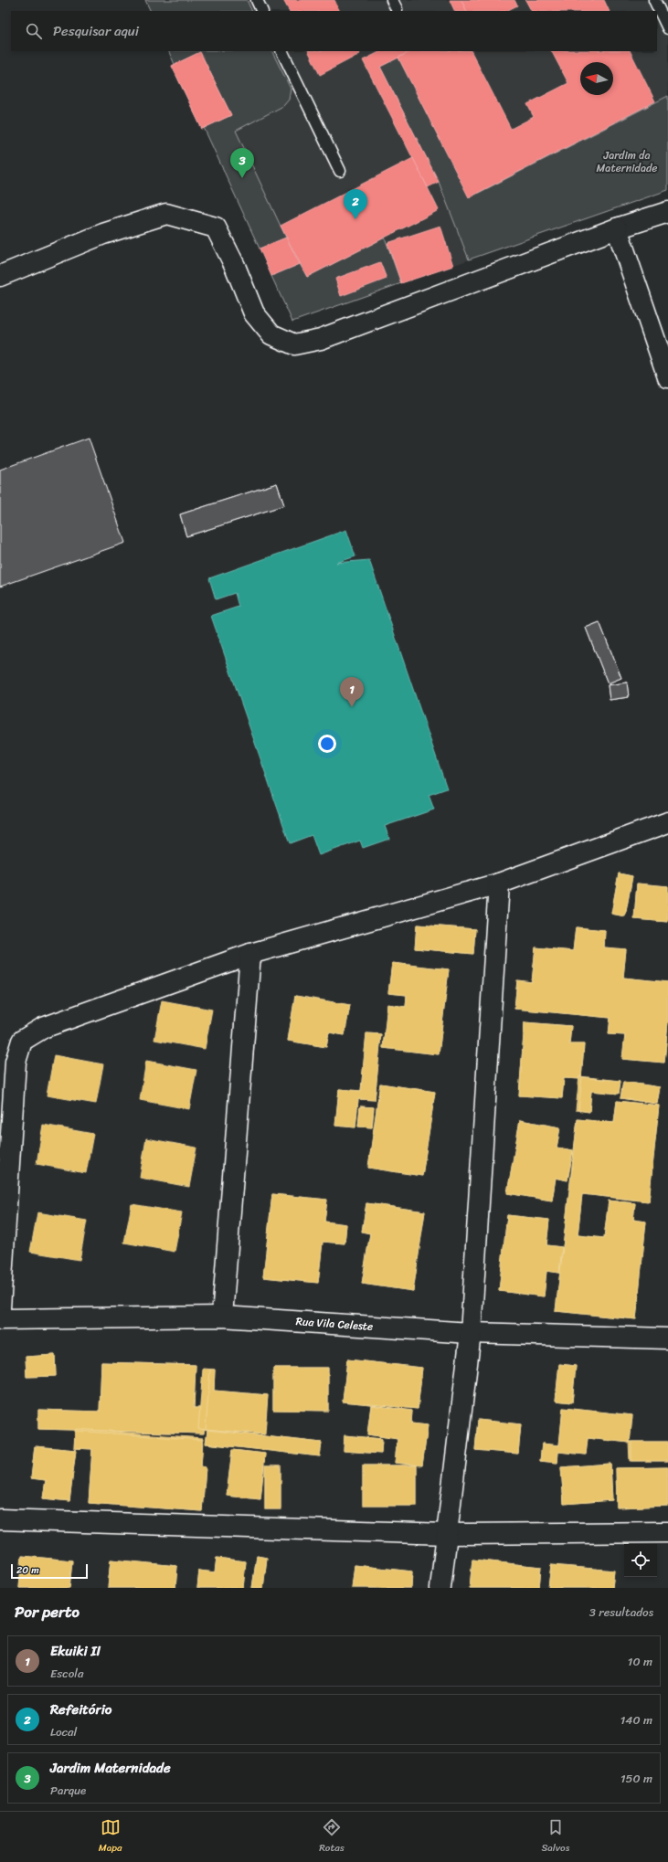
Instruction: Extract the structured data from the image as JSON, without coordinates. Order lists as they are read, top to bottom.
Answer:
{
  "streets": {
    "street": ["Rua Vila Celeste"]
  },
  "parks": ["Jardim da Maternidade"],
  "scale_bar": "20 m",
  "north": "left",
  "page": {
    "search": "Pesquisar aqui",
    "pins": ["3", "2", "1"],
    "scale": "20 m",
    "heading": ["Por perto", "3 resultados"],
    "list": [
      {
        "mark": "1",
        "name": "Ekuiki II",
        "note": "Escola",
        "value": "10 m"
      },
      {
        "mark": "2",
        "name": "Refeitório",
        "note": "Local",
        "value": "140 m"
      },
      {
        "mark": "3",
        "name": "Jardim Maternidade",
        "note": "Parque",
        "value": "150 m"
      }
    ],
    "nav": ["Mapa", "Rotas", "Salvos"]
  }
}
